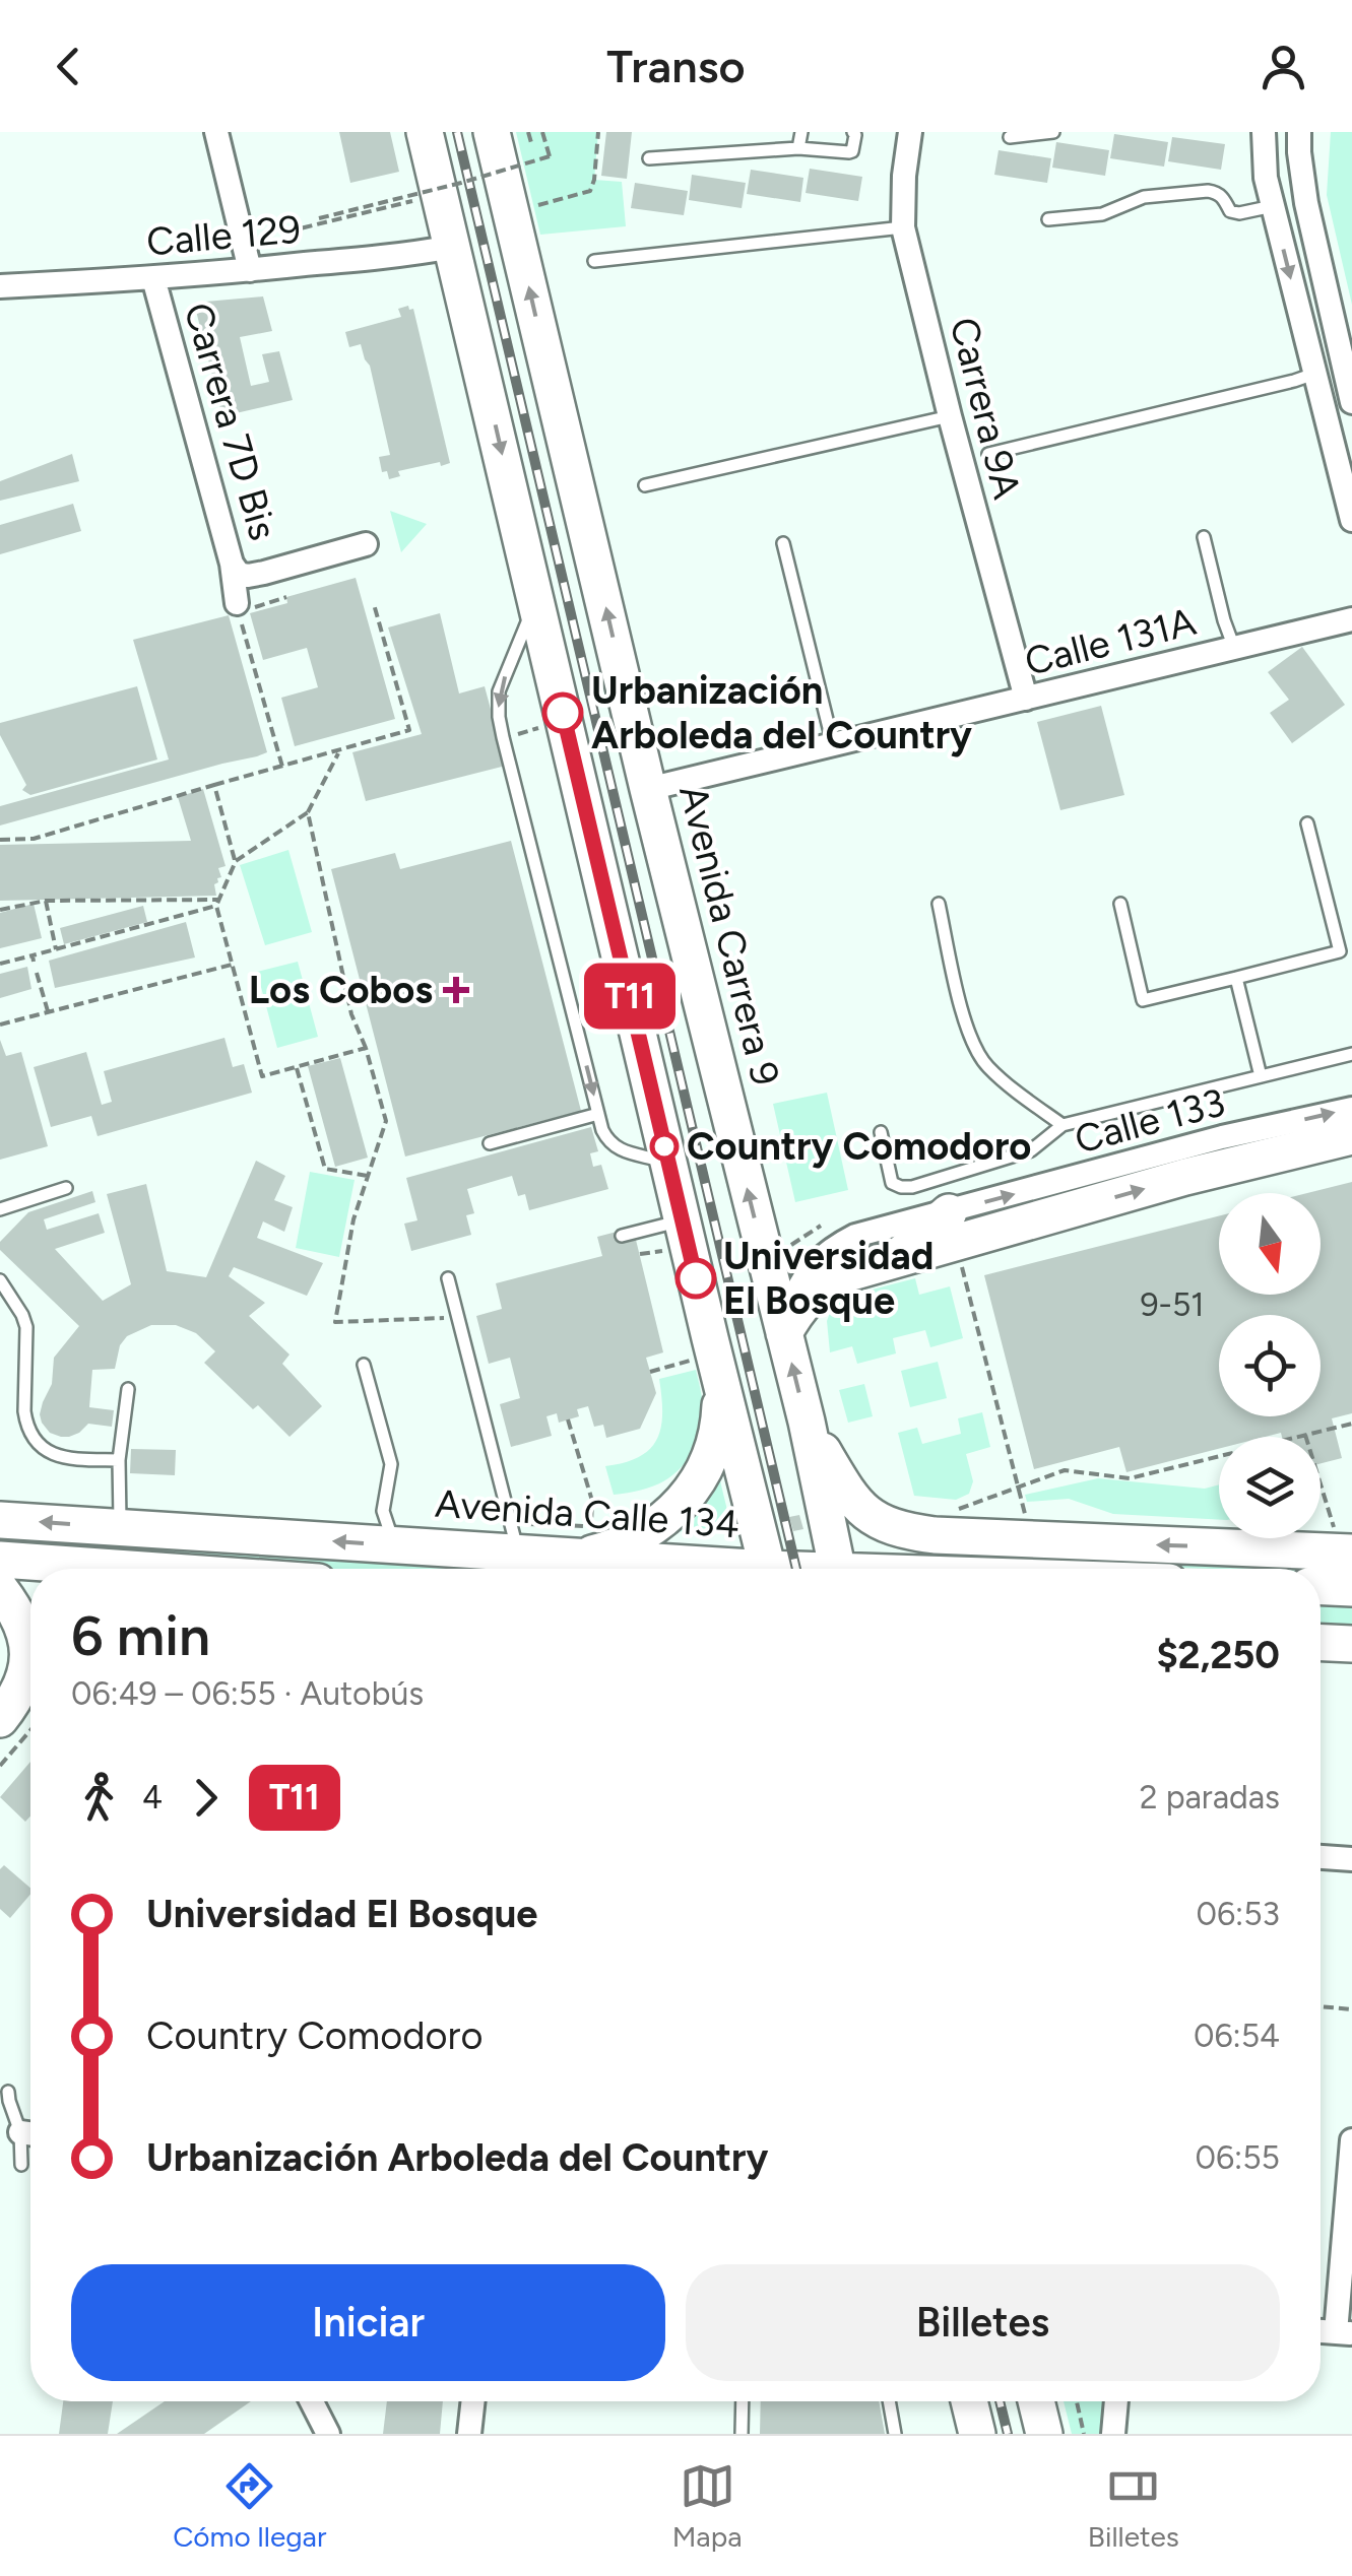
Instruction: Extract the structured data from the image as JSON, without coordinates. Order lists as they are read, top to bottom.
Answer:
{
  "streets": {
    "main road": ["Avenida Carrera 9", "Avenida Calle 134"],
    "street": [
      "Calle 129",
      "Carrera 9A",
      "Carrera 7D Bis",
      "Calle 131A",
      "Calle 133"
    ]
  },
  "crossings": [
    ["Calle 129", "Carrera 7D Bis"],
    ["Carrera 9A", "Calle 131A"],
    ["Calle 131A", "Avenida Carrera 9"],
    ["Avenida Carrera 9", "Calle 133"]
  ],
  "one_way": ["Calle 133", "Avenida Calle 134"],
  "places": {
    "other": ["Urbanización Arboleda del Country", "Country Comodoro", "Universidad El Bosque"],
    "health": ["Los Cobos"]
  },
  "lines": ["bus line T11"],
  "house_numbers": ["9-51"],
  "north": "bottom",
  "page": {
    "header": "Transo",
    "on_map": "T11",
    "heading": ["6 min", "06:49 – 06:55 · Autobús", "$2,250"],
    "legs": ["4", "T11", "2 paradas"],
    "list": [
      {
        "name": "Universidad El Bosque",
        "value": "06:53"
      },
      {
        "name": "Country Comodoro",
        "value": "06:54"
      },
      {
        "name": "Urbanización Arboleda del Country",
        "value": "06:55"
      }
    ],
    "buttons": ["Iniciar", "Billetes"],
    "tabs": ["Cómo llegar", "Mapa", "Billetes"]
  }
}
